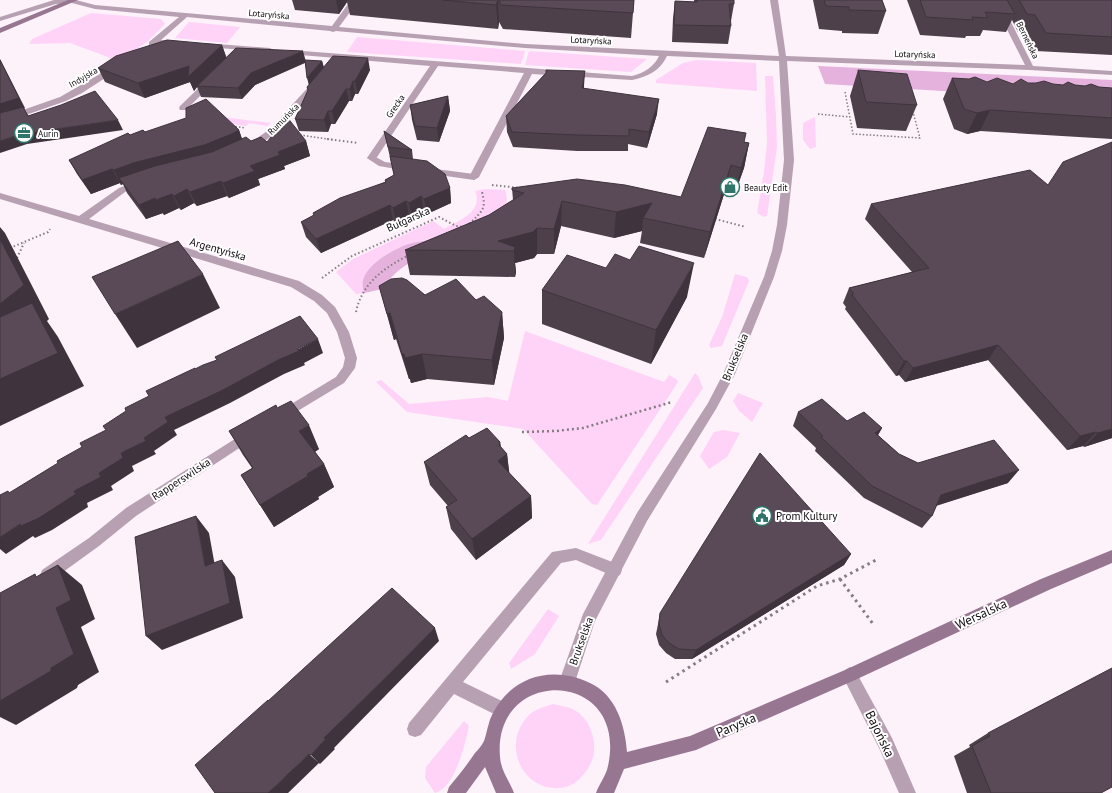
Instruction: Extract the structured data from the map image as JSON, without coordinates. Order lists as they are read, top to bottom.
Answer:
{
  "streets": {
    "street": [
      "Lotaryńska",
      "Berneńska",
      "Indyjska",
      "Grecka",
      "Rumuńska",
      "Argentyńska",
      "Brukselska",
      "Rapperswilska",
      "Wersalska",
      "Paryska",
      "Bajońska"
    ],
    "path": ["Bułgarska"]
  },
  "crossings": [
    ["Lotaryńska", "Berneńska"],
    ["Lotaryńska", "Brukselska"],
    ["Wersalska", "Paryska"],
    ["Wersalska", "Bajońska"],
    ["Paryska", "Bajońska"]
  ],
  "places": {
    "office": ["Aurin"],
    "shop": ["Beauty Edit"],
    "public building": ["Prom Kultury"]
  }
}
